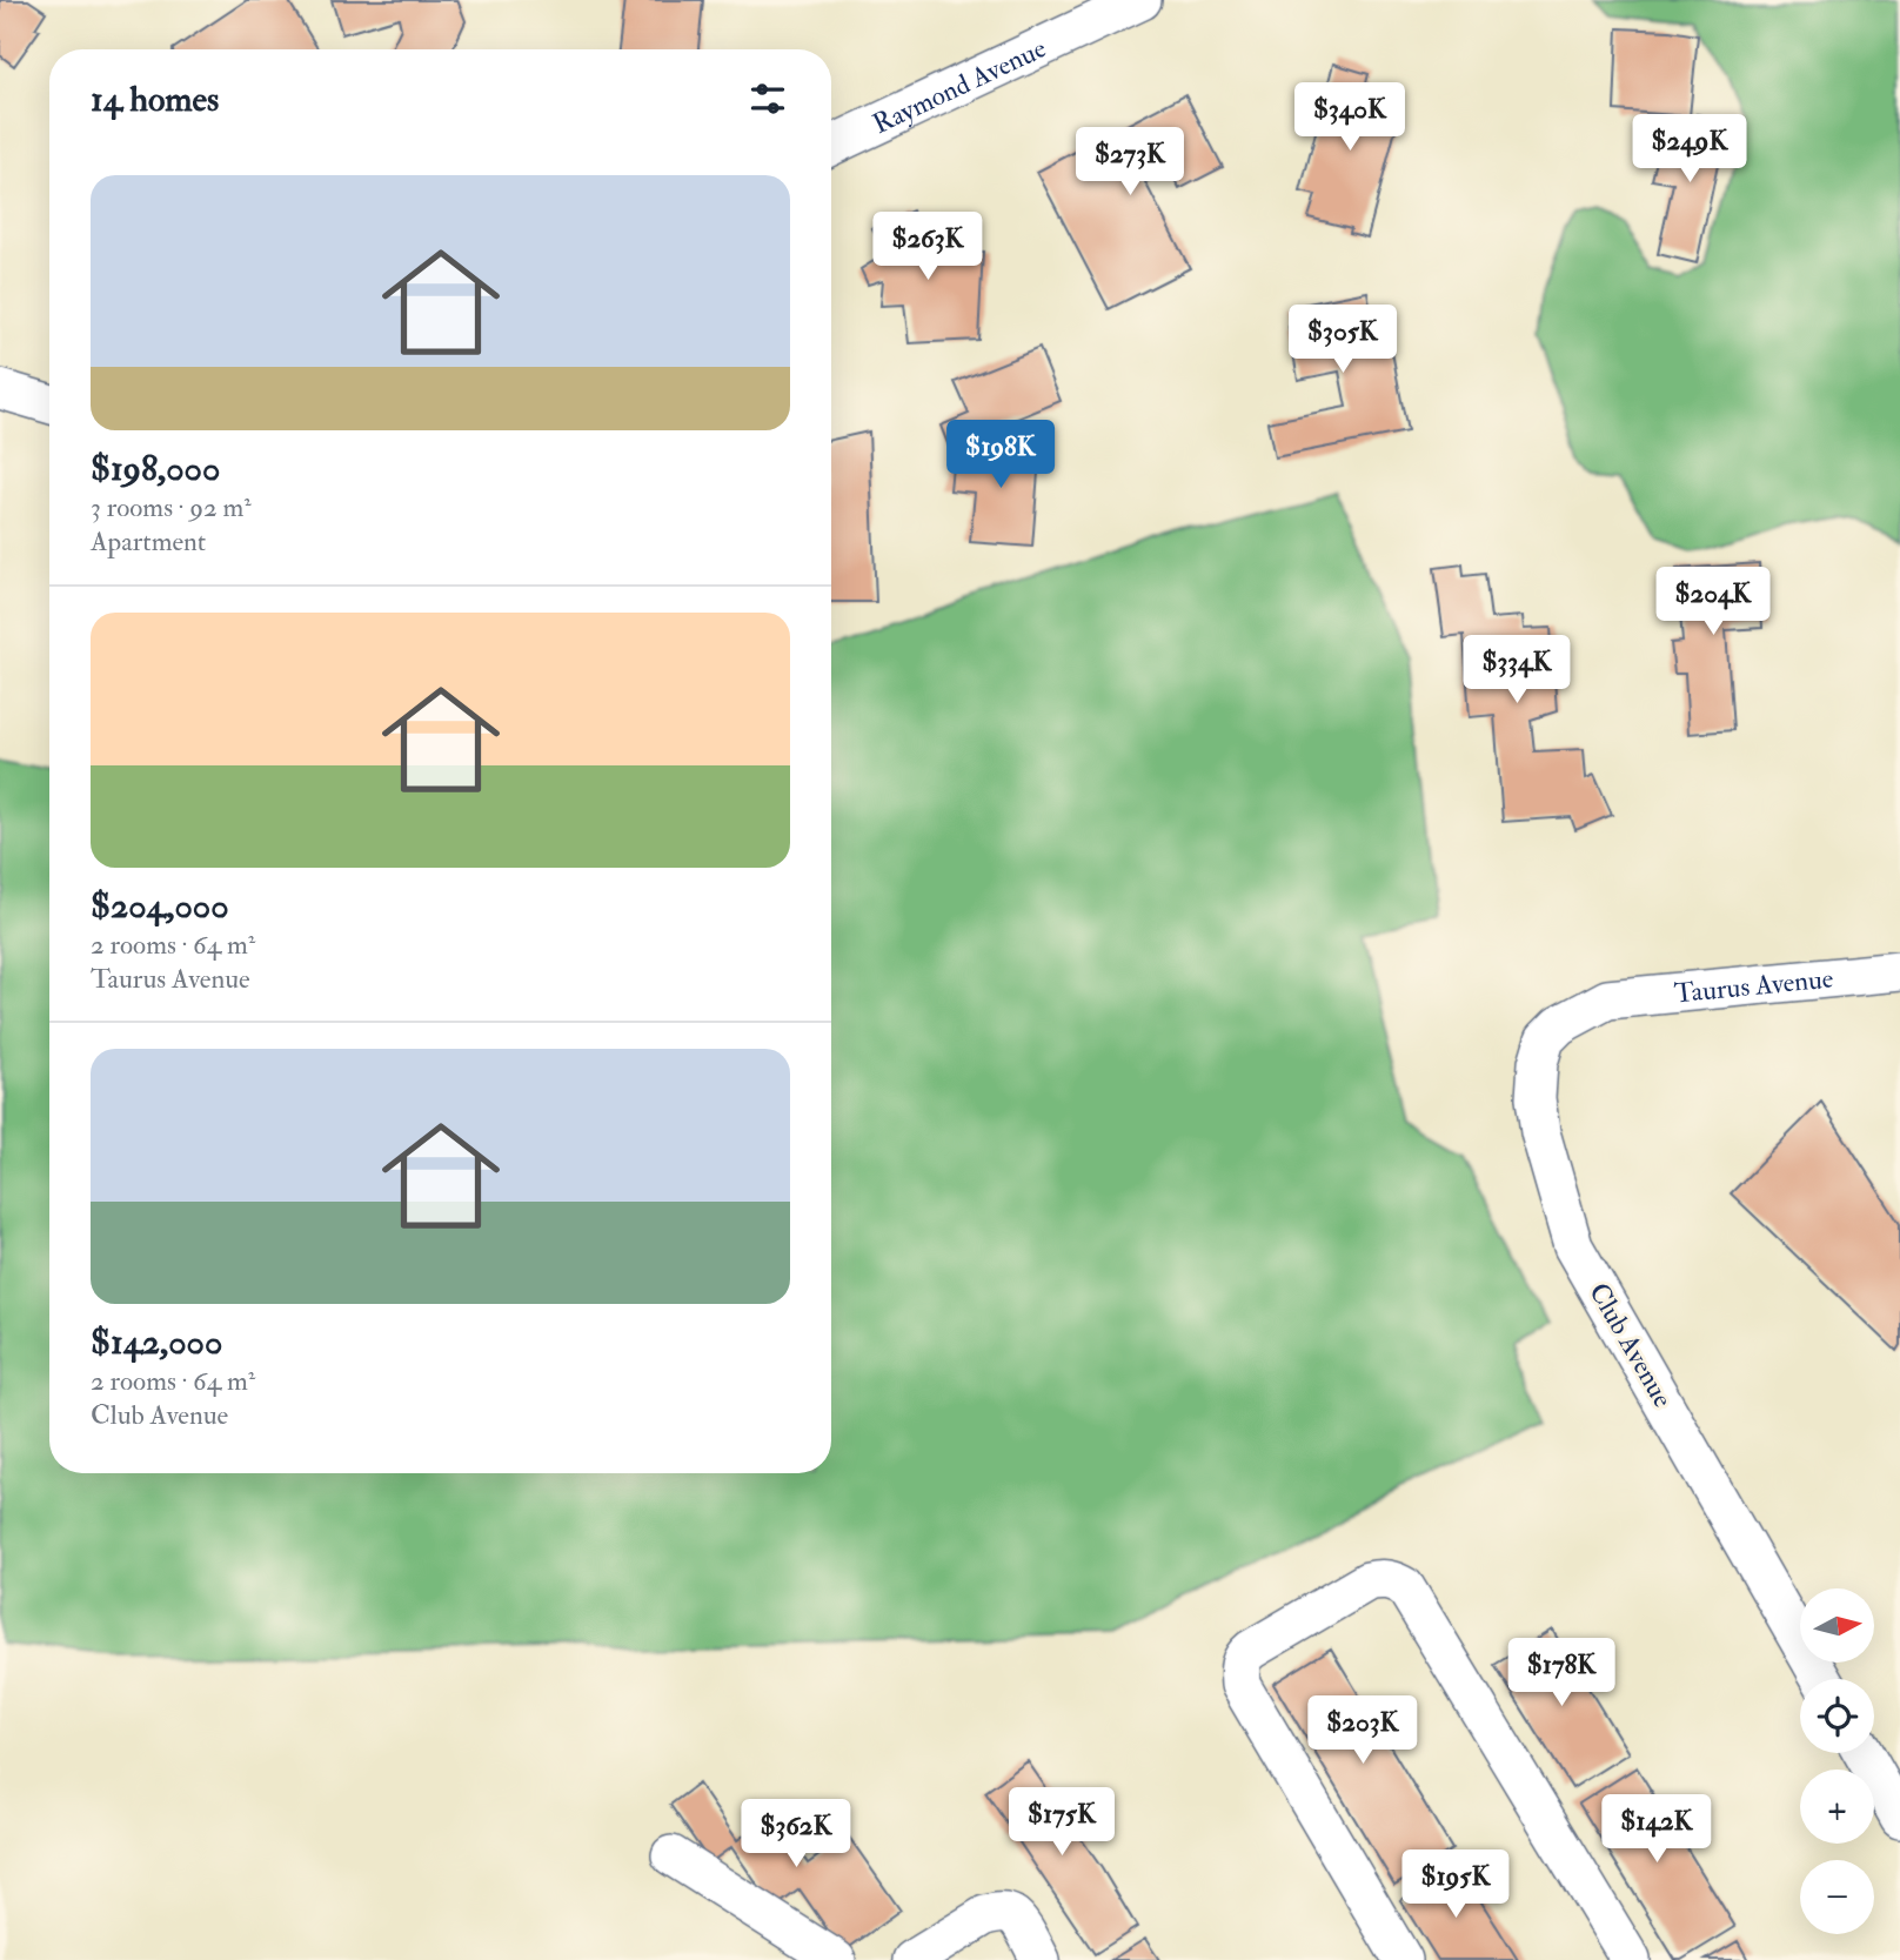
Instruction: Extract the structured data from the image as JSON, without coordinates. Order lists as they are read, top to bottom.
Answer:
{
  "streets": {
    "street": ["Raymond Avenue", "Taurus Avenue", "Club Avenue"]
  },
  "crossings": [
    ["Taurus Avenue", "Club Avenue"]
  ],
  "north": "right",
  "page": {
    "heading": "14 homes",
    "price": [
      "$340K",
      "$249K",
      "$273K",
      "$263K",
      "$305K",
      "$198K",
      "$204K",
      "$334K",
      "$178K",
      "$203K",
      "$175K",
      "$142K",
      "$362K",
      "$195K"
    ],
    "list": [
      {
        "name": "$198,000",
        "note": "3 rooms · 92 m² · Apartment"
      },
      {
        "name": "$204,000",
        "note": "2 rooms · 64 m² · Taurus Avenue"
      },
      {
        "name": "$142,000",
        "note": "2 rooms · 64 m² · Club Avenue"
      }
    ],
    "map_buttons": ["+", "−"]
  }
}
